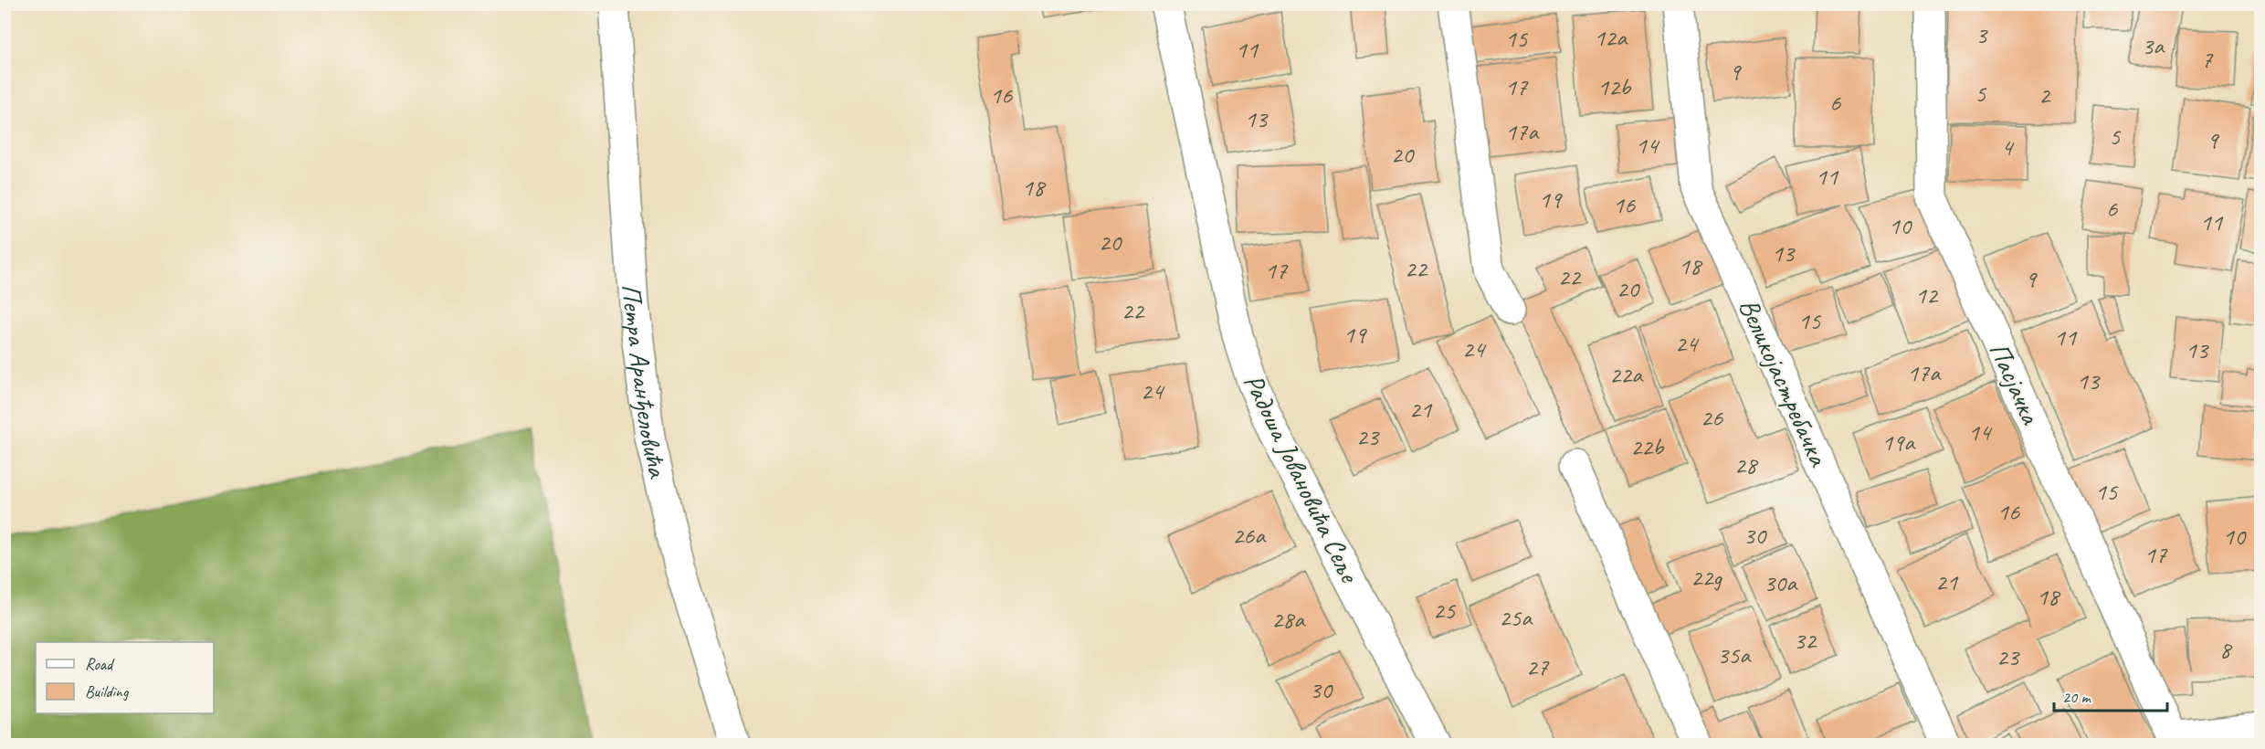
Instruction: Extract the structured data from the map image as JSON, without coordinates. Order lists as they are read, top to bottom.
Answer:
{
  "streets": {
    "street": [
      "Петра Аранђеловића",
      "Великојастребачка",
      "Пасјачка",
      "Радоша Јовановића Сеље"
    ]
  },
  "house_numbers": [
    "3",
    "12a",
    "15",
    "3a",
    "11",
    "7",
    "9",
    "17",
    "12b",
    "5",
    "16",
    "2",
    "6",
    "13",
    "17a",
    "5",
    "9",
    "14",
    "4",
    "20",
    "11",
    "18",
    "19",
    "16",
    "6",
    "11",
    "10",
    "20",
    "13",
    "18",
    "22",
    "17",
    "22",
    "9",
    "20",
    "12",
    "22",
    "15",
    "19",
    "11",
    "24",
    "24",
    "13",
    "17a",
    "22a",
    "13",
    "24",
    "21",
    "26",
    "14",
    "23",
    "19a",
    "22b",
    "28",
    "15",
    "16",
    "26a",
    "30",
    "10",
    "17",
    "22g",
    "21",
    "30a",
    "18",
    "25",
    "25a",
    "28a",
    "32",
    "8",
    "35a",
    "23",
    "27",
    "30"
  ],
  "legend": ["Road", "Building"],
  "scale_bar": "20 m"
}
